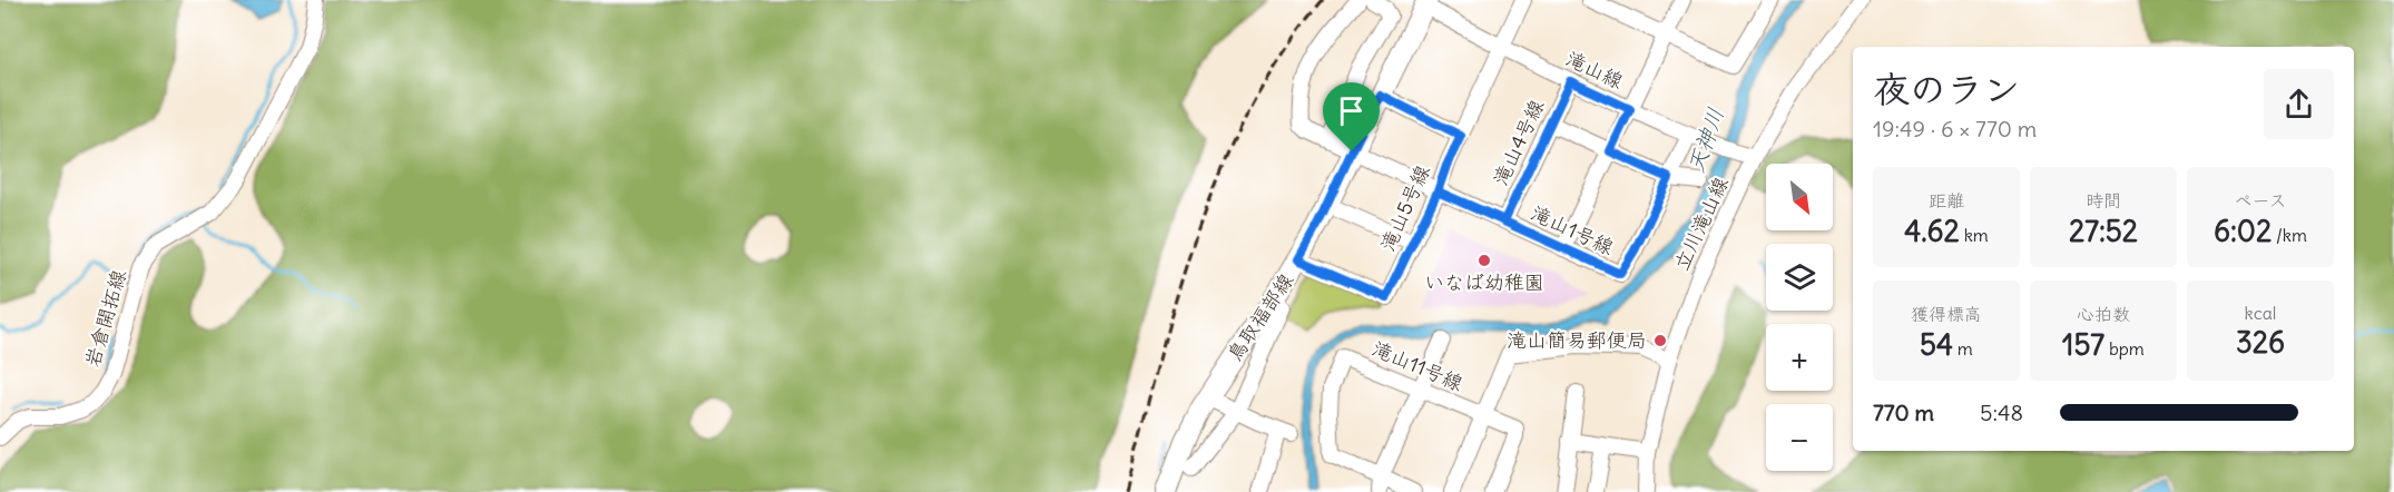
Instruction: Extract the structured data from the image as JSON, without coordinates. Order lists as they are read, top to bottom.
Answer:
{
  "streets": {
    "main road": ["鳥取福部線"],
    "street": [
      "滝山線",
      "滝山4号線",
      "滝山5号線",
      "立川滝山線",
      "滝山1号線",
      "岩倉開拓線",
      "滝山11号線"
    ]
  },
  "crossings": [
    ["滝山線", "滝山4号線"],
    ["滝山線", "滝山5号線"],
    ["滝山線", "立川滝山線"],
    ["滝山線", "滝山1号線"],
    ["滝山線", "鳥取福部線"],
    ["滝山4号線", "滝山1号線"],
    ["滝山5号線", "滝山1号線"],
    ["滝山5号線", "鳥取福部線"],
    ["滝山1号線", "鳥取福部線"]
  ],
  "water": ["天神川"],
  "places": ["いなば幼稚園", "滝山簡易郵便局"],
  "north": "bottom right",
  "page": {
    "heading": ["夜のラン", "19:49 · 6 × 770 m"],
    "stats": [
      ["距離", "4.62 km"],
      ["時間", "27:52"],
      ["ペース", "6:02 /km"],
      ["獲得標高", "54 m"],
      ["心拍数", "157 bpm"],
      ["kcal", "326"]
    ],
    "map_buttons": ["+", "−"],
    "list": [
      {
        "name": "770 m",
        "note": "5:48"
      }
    ]
  }
}
